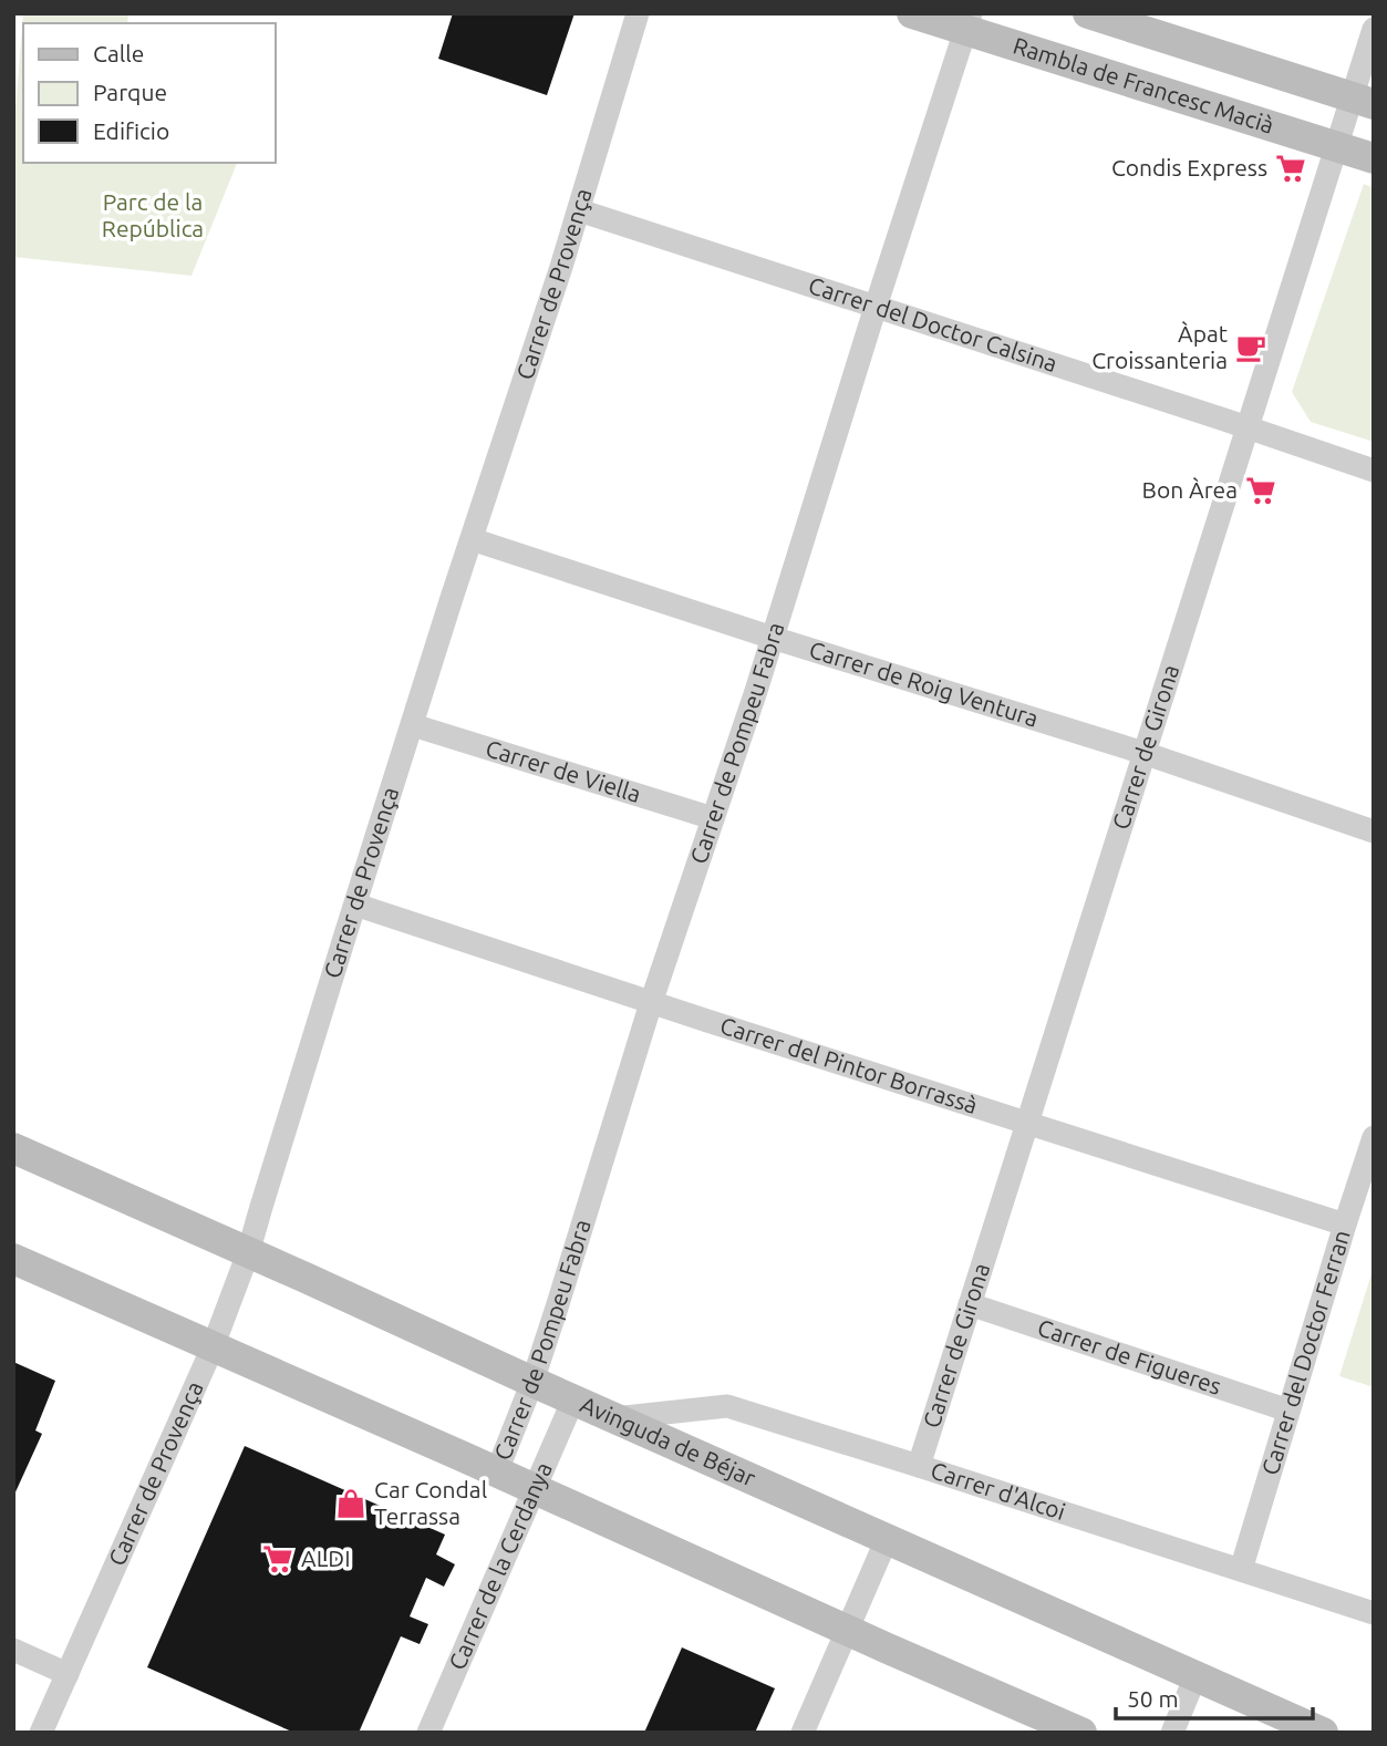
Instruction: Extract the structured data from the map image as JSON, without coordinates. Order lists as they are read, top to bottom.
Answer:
{
  "streets": {
    "main road": ["Rambla de Francesc Macià", "Avinguda de Béjar"],
    "street": [
      "Carrer de Provença",
      "Carrer del Doctor Calsina",
      "Carrer de Roig Ventura",
      "Carrer de Pompeu Fabra",
      "Carrer de Girona",
      "Carrer de Viella",
      "Carrer del Pintor Borrassà",
      "Carrer del Doctor Ferran",
      "Carrer de Figueres",
      "Carrer d'Alcoi",
      "Carrer de la Cerdanya"
    ]
  },
  "crossings": [
    ["Rambla de Francesc Macià", "Carrer de Pompeu Fabra"],
    ["Rambla de Francesc Macià", "Carrer de Girona"],
    ["Carrer de Provença", "Carrer del Doctor Calsina"],
    ["Carrer de Provença", "Carrer de Roig Ventura"],
    ["Carrer de Provença", "Carrer de Viella"],
    ["Carrer de Provença", "Carrer del Pintor Borrassà"],
    ["Carrer de Provença", "Avinguda de Béjar"],
    ["Carrer del Doctor Calsina", "Carrer de Pompeu Fabra"],
    ["Carrer del Doctor Calsina", "Carrer de Girona"],
    ["Carrer de Roig Ventura", "Carrer de Pompeu Fabra"],
    ["Carrer de Roig Ventura", "Carrer de Girona"],
    ["Carrer de Pompeu Fabra", "Carrer de Viella"],
    ["Carrer de Pompeu Fabra", "Carrer del Pintor Borrassà"],
    ["Carrer de Pompeu Fabra", "Avinguda de Béjar"],
    ["Carrer de Girona", "Carrer del Pintor Borrassà"],
    ["Carrer de Girona", "Carrer de Figueres"],
    ["Carrer de Girona", "Carrer d'Alcoi"],
    ["Carrer del Pintor Borrassà", "Carrer del Doctor Ferran"],
    ["Carrer del Doctor Ferran", "Carrer de Figueres"],
    ["Carrer del Doctor Ferran", "Carrer d'Alcoi"],
    ["Avinguda de Béjar", "Carrer d'Alcoi"],
    ["Avinguda de Béjar", "Carrer de la Cerdanya"]
  ],
  "parks": ["Parc de la República"],
  "places": {
    "supermarket": ["Condis Express", "Bon Àrea", "ALDI"],
    "cafe": ["Àpat Croissanteria"],
    "shop": ["Car Condal Terrassa"]
  },
  "legend": ["Calle", "Parque", "Edificio"],
  "scale_bar": "50 m"
}
